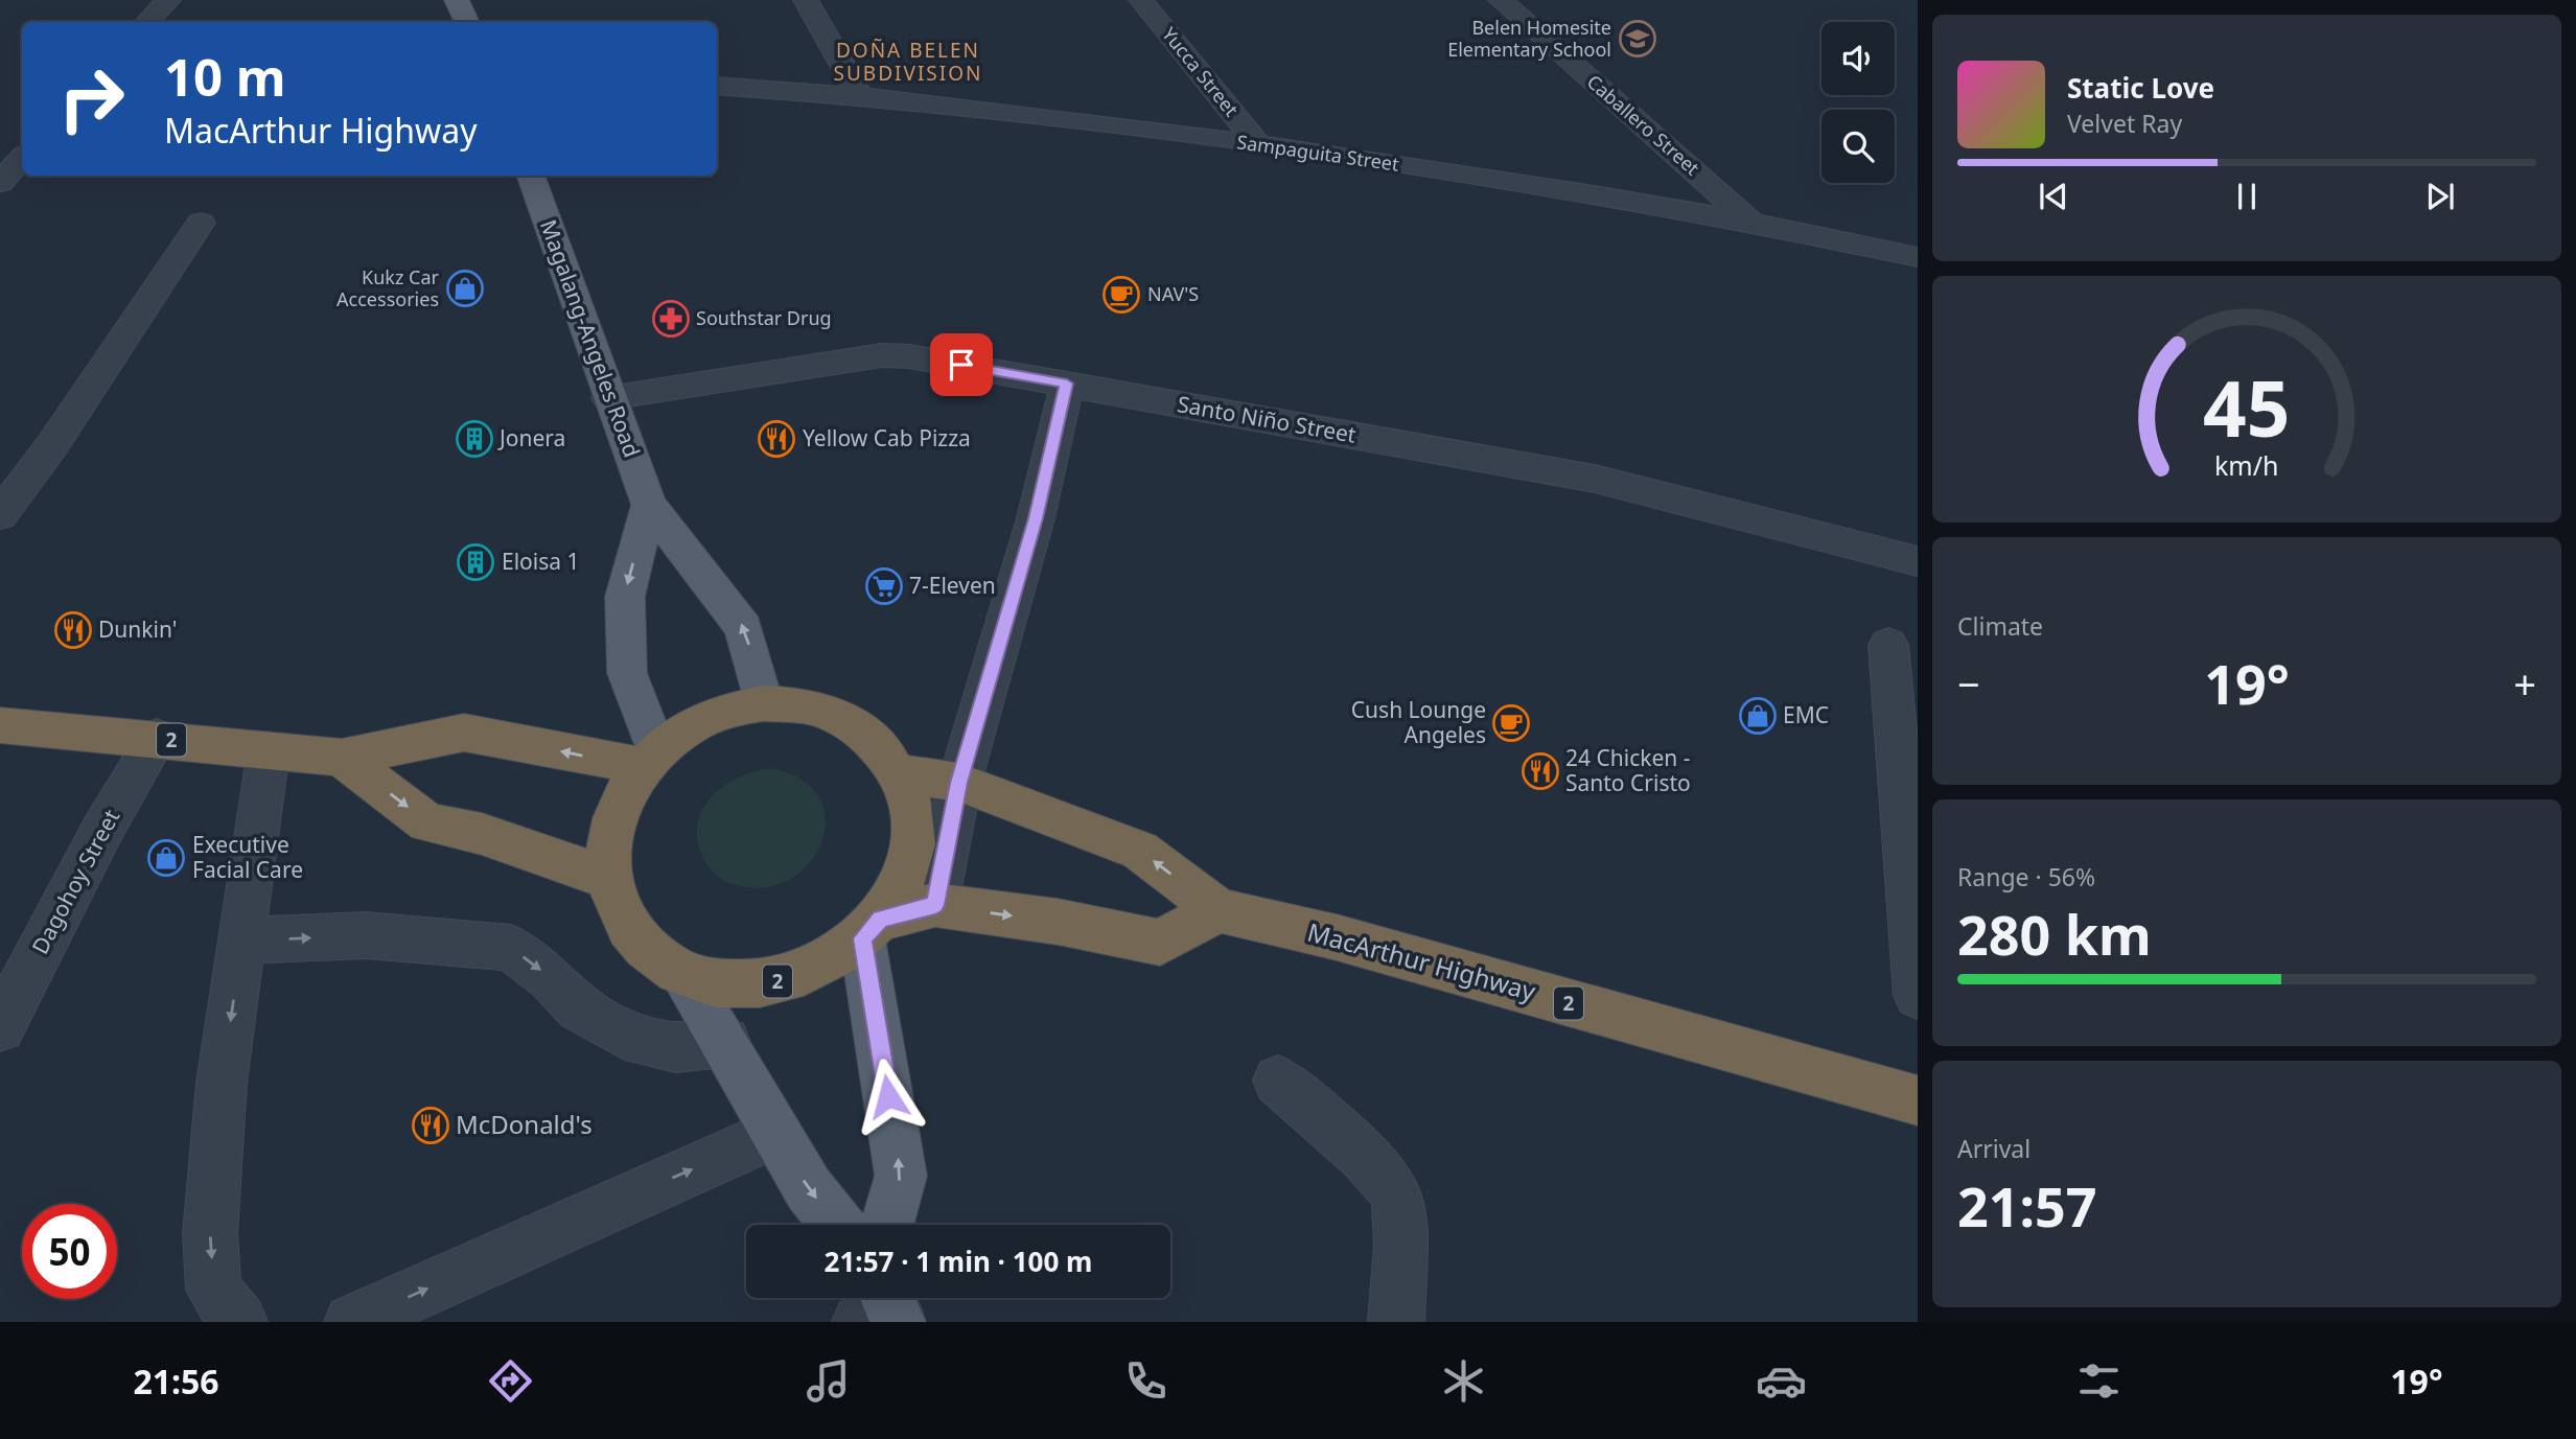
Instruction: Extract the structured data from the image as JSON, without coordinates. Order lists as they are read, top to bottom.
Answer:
{
  "streets": {
    "highway": ["2", "MacArthur Highway"],
    "main road": ["Magalang-Angeles Road"],
    "street": [
      "Yucca Street",
      "Caballero Street",
      "Sampaguita Street",
      "Santo Niño Street",
      "Dagohoy Street"
    ]
  },
  "crossings": [
    ["Yucca Street", "Sampaguita Street"],
    ["Caballero Street", "Sampaguita Street"],
    ["Magalang-Angeles Road", "Santo Niño Street"],
    ["Magalang-Angeles Road", "2"],
    ["2", "Dagohoy Street"],
    ["2", "MacArthur Highway"]
  ],
  "one_way": ["Magalang-Angeles Road"],
  "districts": ["DOÑA BELEN SUBDIVISION"],
  "places": {
    "school or university": ["Belen Homesite Elementary School"],
    "shop": ["Kukz Car Accessories", "EMC", "Executive Facial Care"],
    "cafe": ["NAV'S", "Cush Lounge Angeles"],
    "pharmacy": ["Southstar Drug"],
    "building": ["Jonera", "Eloisa 1"],
    "restaurant": [
      "Yellow Cab Pizza",
      "Dunkin'",
      "24 Chicken - Santo Cristo",
      "McDonald's"
    ],
    "supermarket": ["7-Eleven"]
  },
  "page": {
    "turn": ["10 m", "MacArthur Highway"],
    "song": ["Static Love", "Velvet Ray"],
    "tile": [
      "Climate",
      ["Range · 56%", "280 km"],
      ["Arrival", "21:57"]
    ],
    "heat": ["−", "19°", "+"],
    "limit": "50",
    "trip": "21:57 · 1 min · 100 m",
    "tabs": ["21:56", "19°"],
    "gauge": ["45", "km/h"]
  }
}
